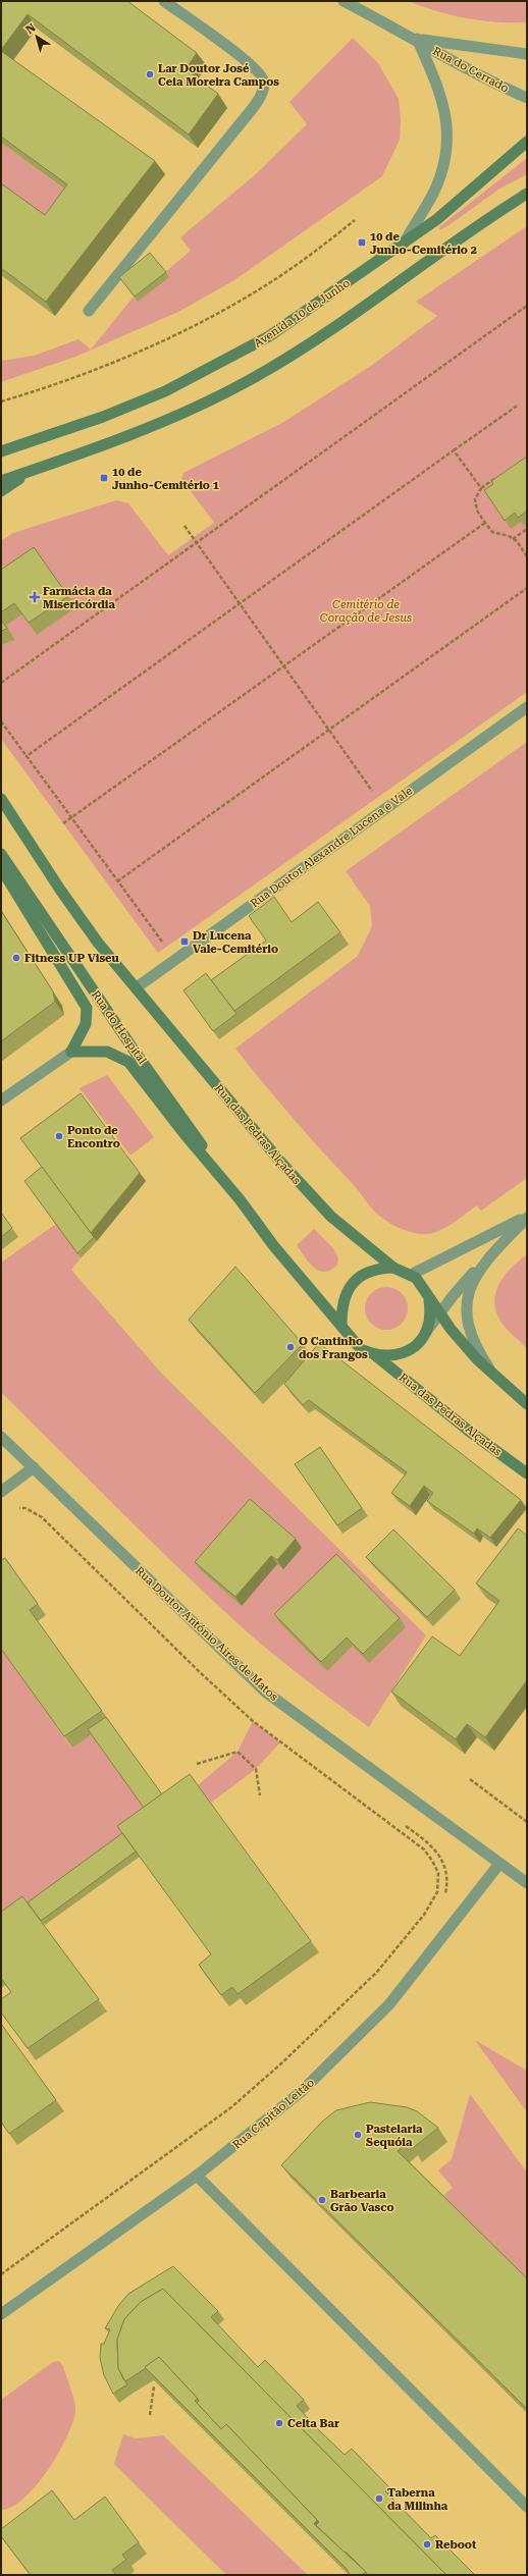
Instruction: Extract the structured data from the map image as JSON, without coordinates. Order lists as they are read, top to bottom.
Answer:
{
  "streets": {
    "main road": ["Avenida 10 de Junho", "Rua do Hospital", "Rua das Pedras Alçadas"],
    "street": [
      "Rua do Cerrado",
      "Rua Doutor Alexandre Lucena e Vale",
      "Rua Doutor António Aires de Matos",
      "Rua Capitão Leitão"
    ]
  },
  "crossings": [
    ["Rua Doutor Alexandre Lucena e Vale", "Rua das Pedras Alçadas"],
    ["Rua do Hospital", "Rua das Pedras Alçadas"],
    ["Rua Doutor António Aires de Matos", "Rua Capitão Leitão"]
  ],
  "parks": ["Cemitério de Coração de Jesus"],
  "places": {
    "other": [
      "Lar Doutor José Ceia Moreira Campos",
      "Fitness UP Viseu",
      "Ponto de Encontro",
      "O Cantinho dos Frangos",
      "Pastelaria Sequóia",
      "Barbearia Grão Vasco",
      "Celta Bar",
      "Taberna da Milinha",
      "Reboot"
    ],
    "transit": ["10 de Junho-Cemitério 2", "10 de Junho-Cemitério 1", "Dr Lucena Vale-Cemitério"],
    "health": ["Farmácia da Misericórdia"]
  },
  "north": "top left"
}
